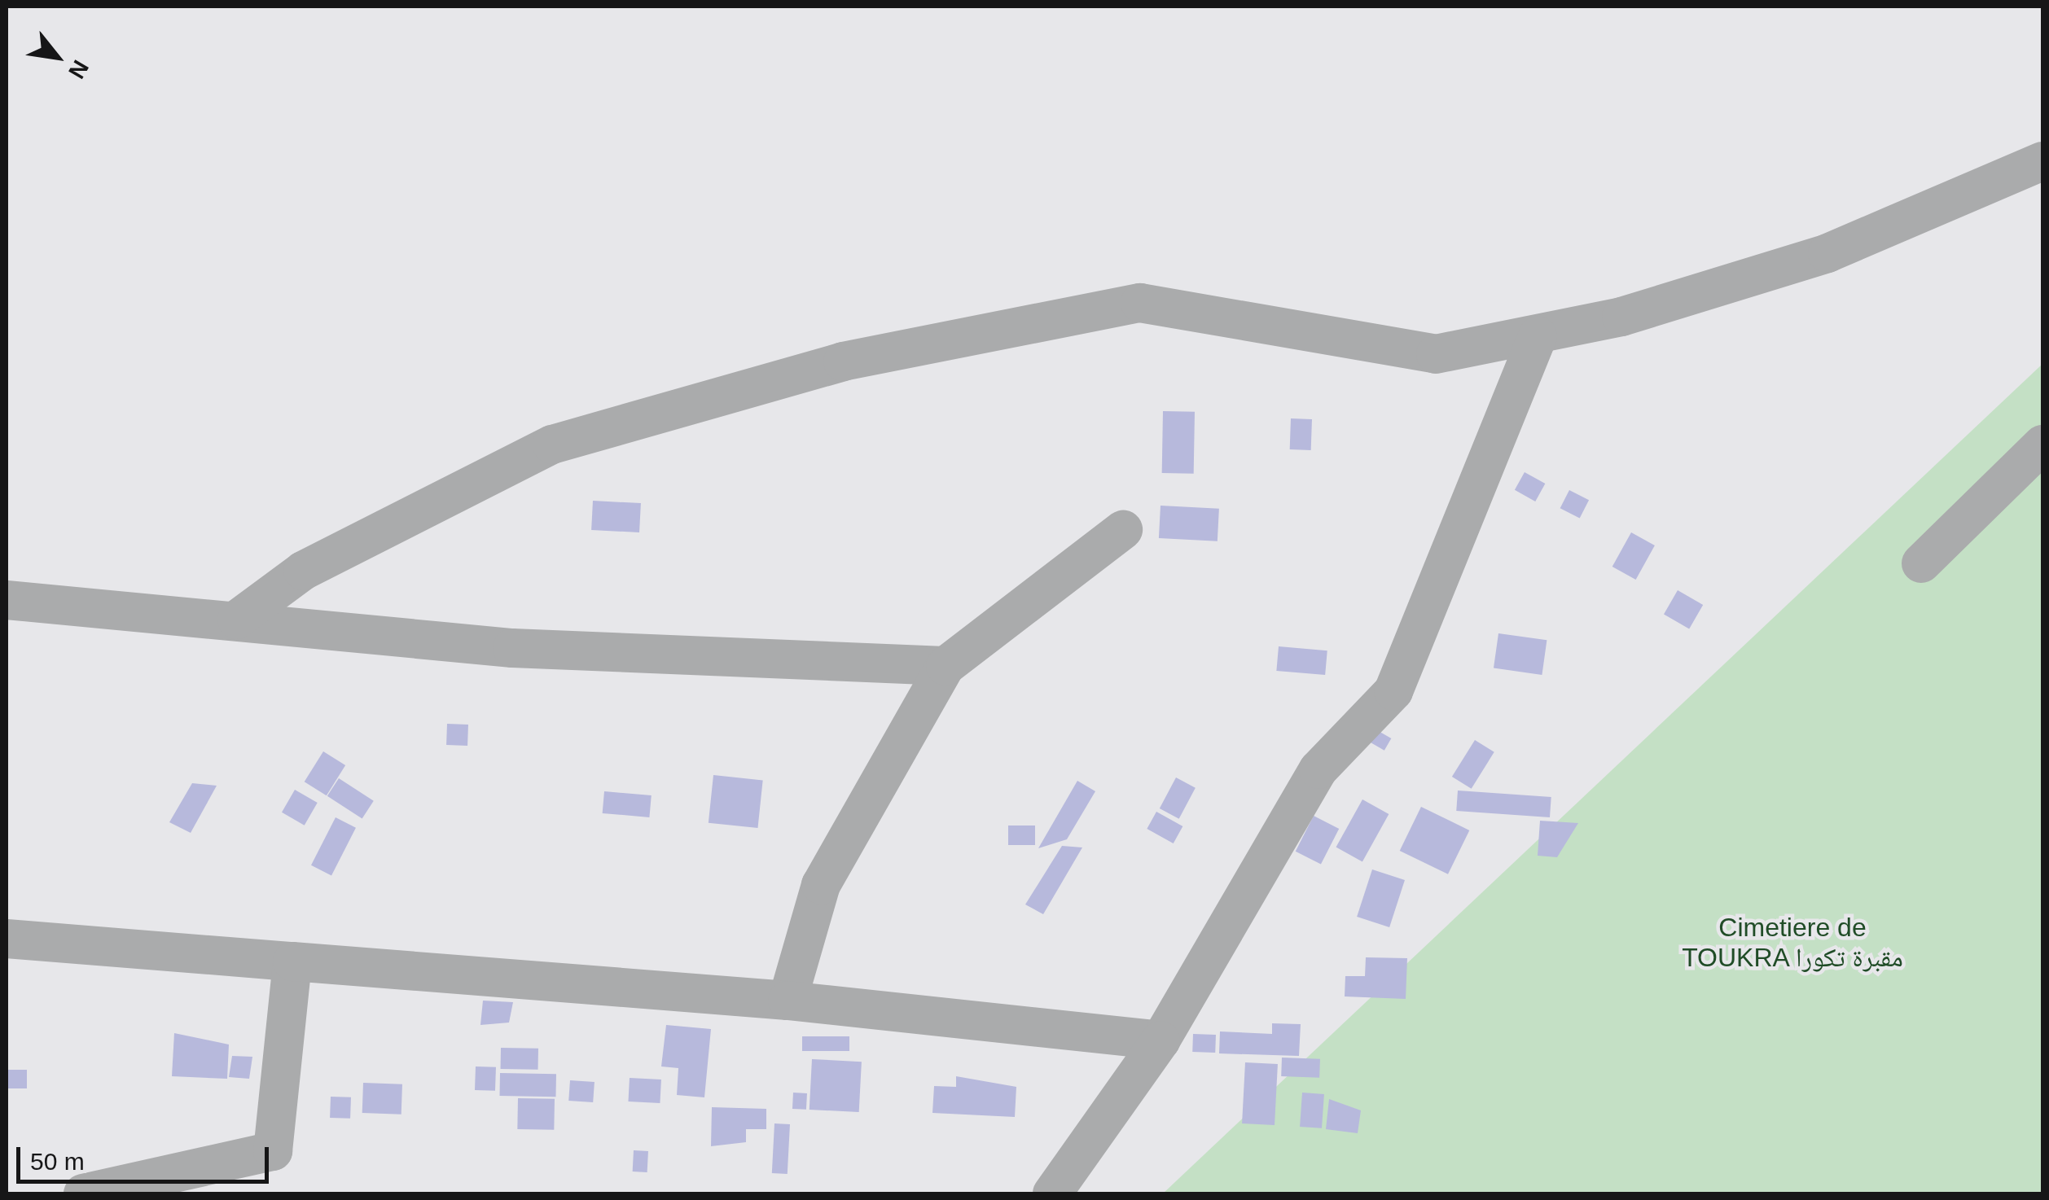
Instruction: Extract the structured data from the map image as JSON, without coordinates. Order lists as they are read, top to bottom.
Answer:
{
  "parks": ["Cimetiere de TOUKRA مقبرة تكورا"],
  "scale_bar": "50 m",
  "north": "bottom right"
}
